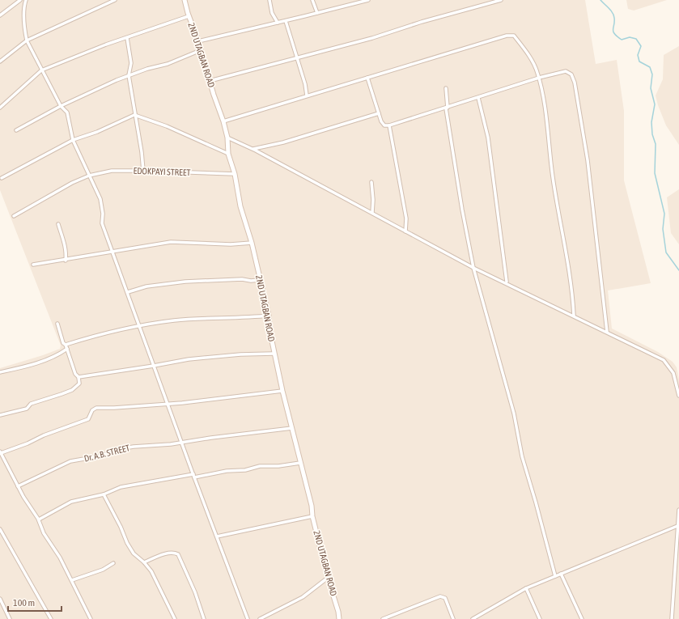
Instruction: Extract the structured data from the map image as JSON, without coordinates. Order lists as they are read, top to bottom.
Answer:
{
  "streets": {
    "street": ["2ND UTAGBAN ROAD", "EDOKPAYI STREET", "Dr. A.B. STREET"]
  },
  "crossings": [
    ["2ND UTAGBAN ROAD", "EDOKPAYI STREET"],
    ["2ND UTAGBAN ROAD", "Dr. A.B. STREET"]
  ],
  "scale_bar": "100 m"
}
